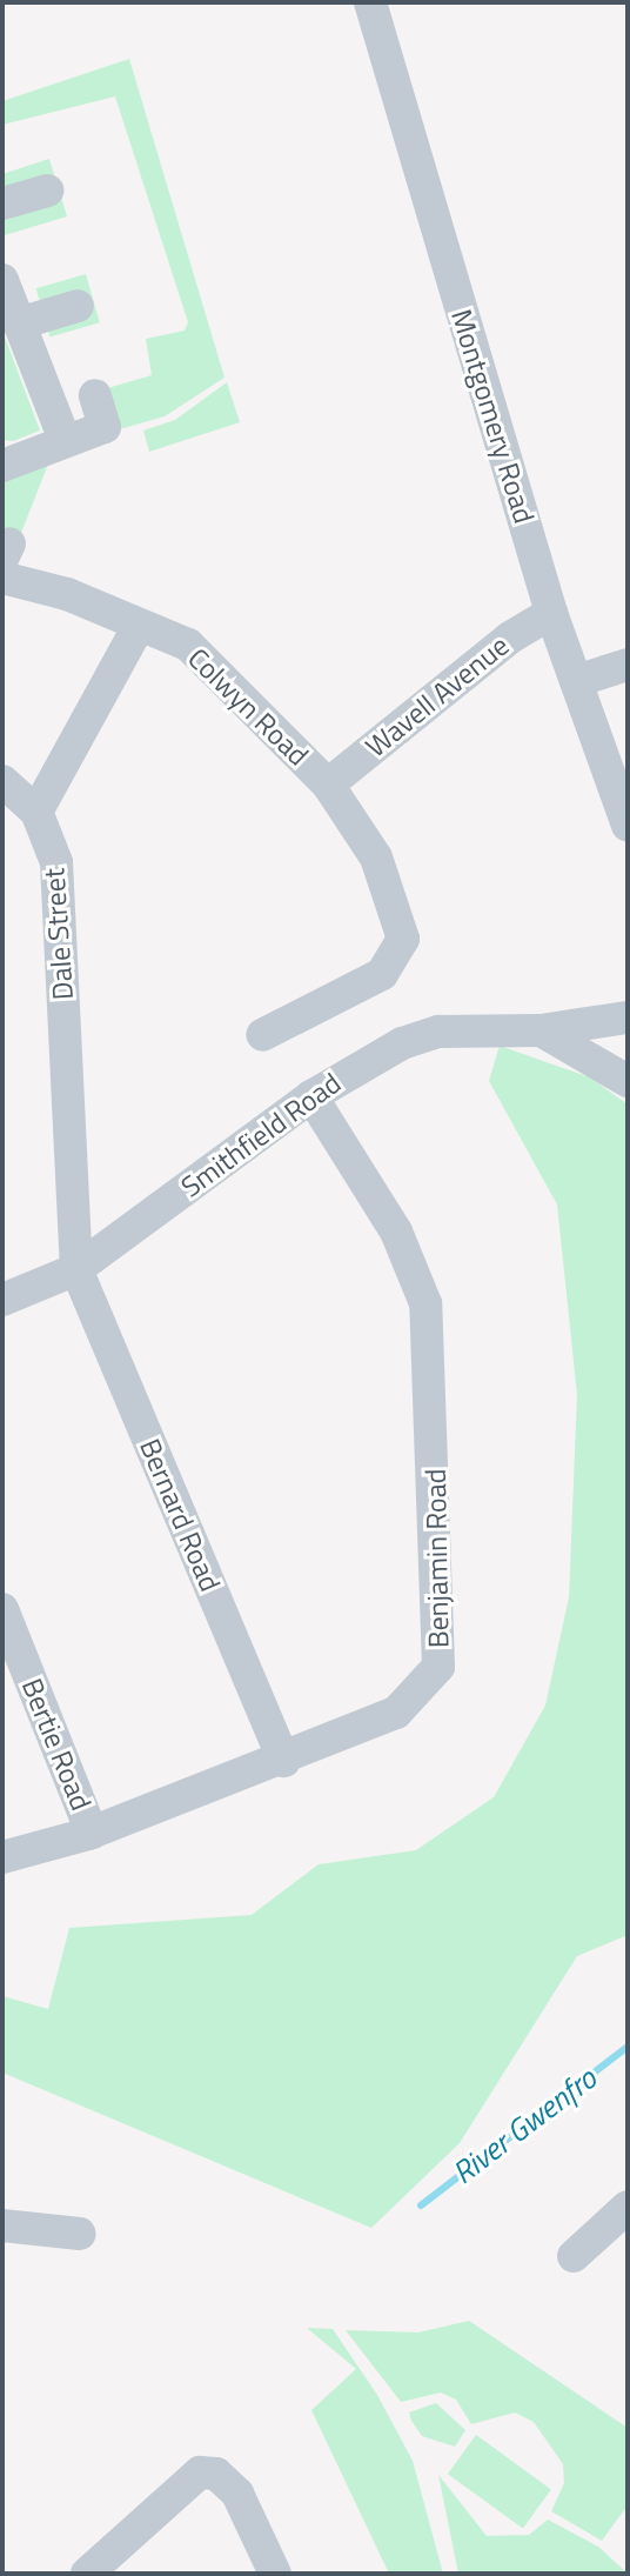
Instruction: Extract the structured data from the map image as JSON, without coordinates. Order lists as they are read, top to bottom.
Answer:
{
  "streets": {
    "street": [
      "Montgomery Road",
      "Wavell Avenue",
      "Colwyn Road",
      "Dale Street",
      "Smithfield Road",
      "Bernard Road",
      "Benjamin Road",
      "Bertie Road"
    ]
  },
  "crossings": [
    ["Montgomery Road", "Wavell Avenue"],
    ["Wavell Avenue", "Colwyn Road"],
    ["Dale Street", "Smithfield Road"],
    ["Dale Street", "Bernard Road"],
    ["Smithfield Road", "Bernard Road"],
    ["Smithfield Road", "Benjamin Road"],
    ["Bernard Road", "Benjamin Road"],
    ["Benjamin Road", "Bertie Road"]
  ],
  "water": ["River Gwenfro"]
}
